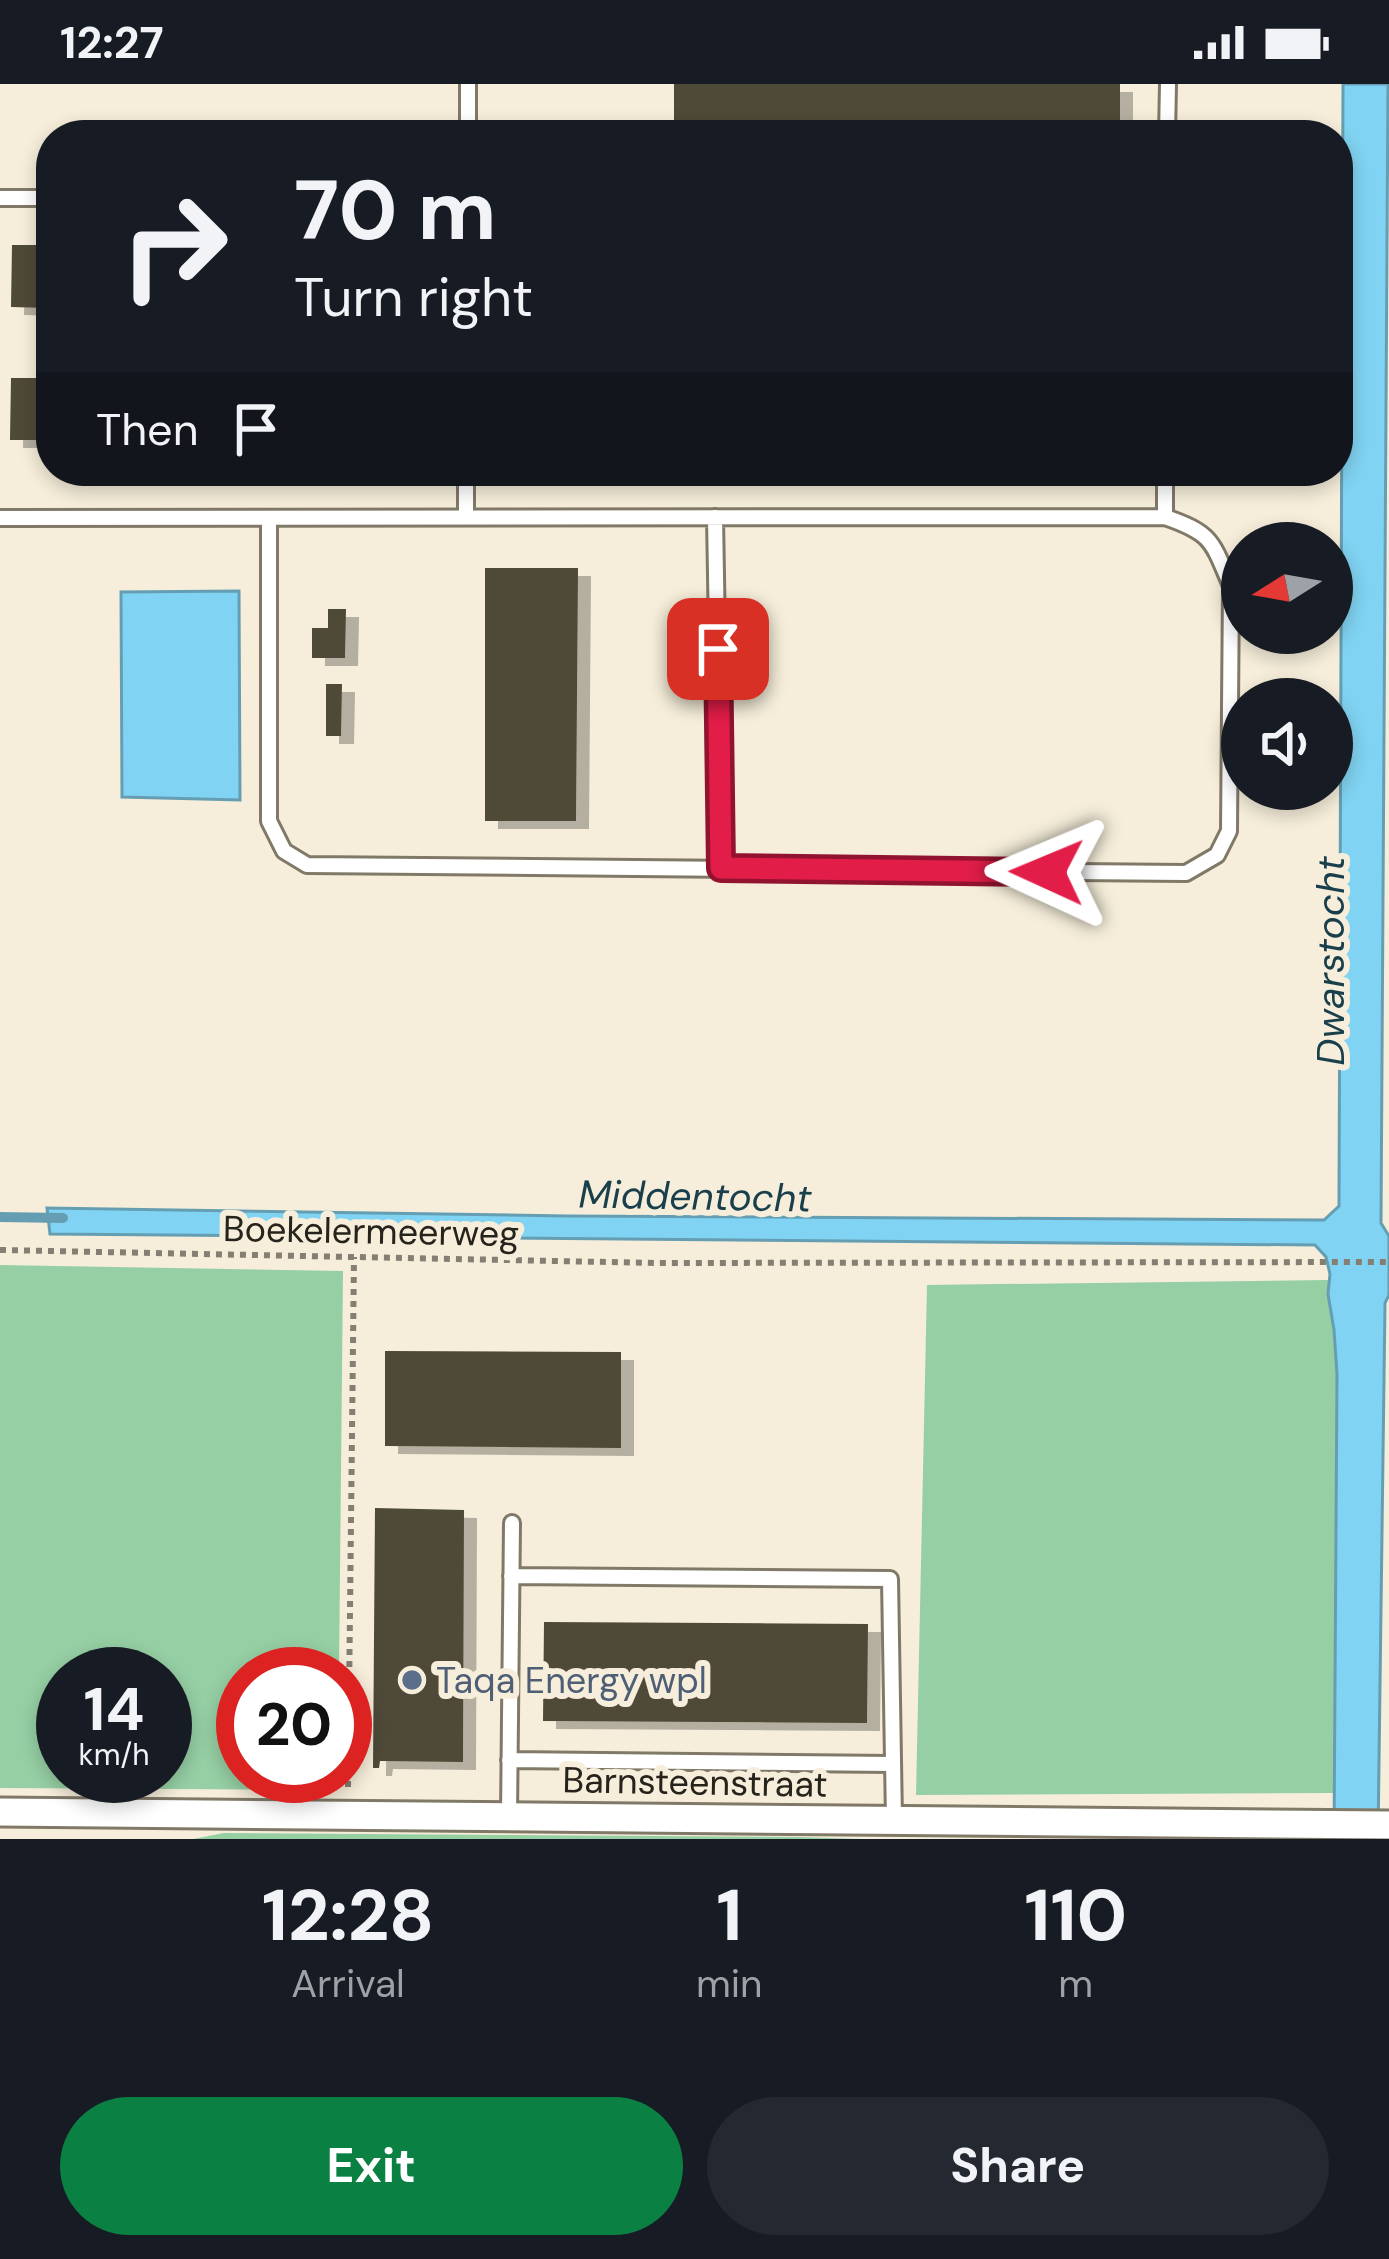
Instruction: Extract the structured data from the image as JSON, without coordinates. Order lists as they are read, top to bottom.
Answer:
{
  "streets": {
    "street": ["Barnsteenstraat"],
    "path": ["Boekelermeerweg"]
  },
  "water": ["Dwarstocht", "Middentocht"],
  "places": ["Taqa Energy wpl"],
  "north": "left",
  "page": {
    "status": "12:27",
    "turn": ["70 m", "Turn right"],
    "then": "Then",
    "speed": "14 km/h",
    "limit": "20",
    "eta": [
      "12:28",
      "Arrival",
      "1",
      "min",
      "110",
      "m"
    ],
    "buttons": ["Exit", "Share"]
  }
}
